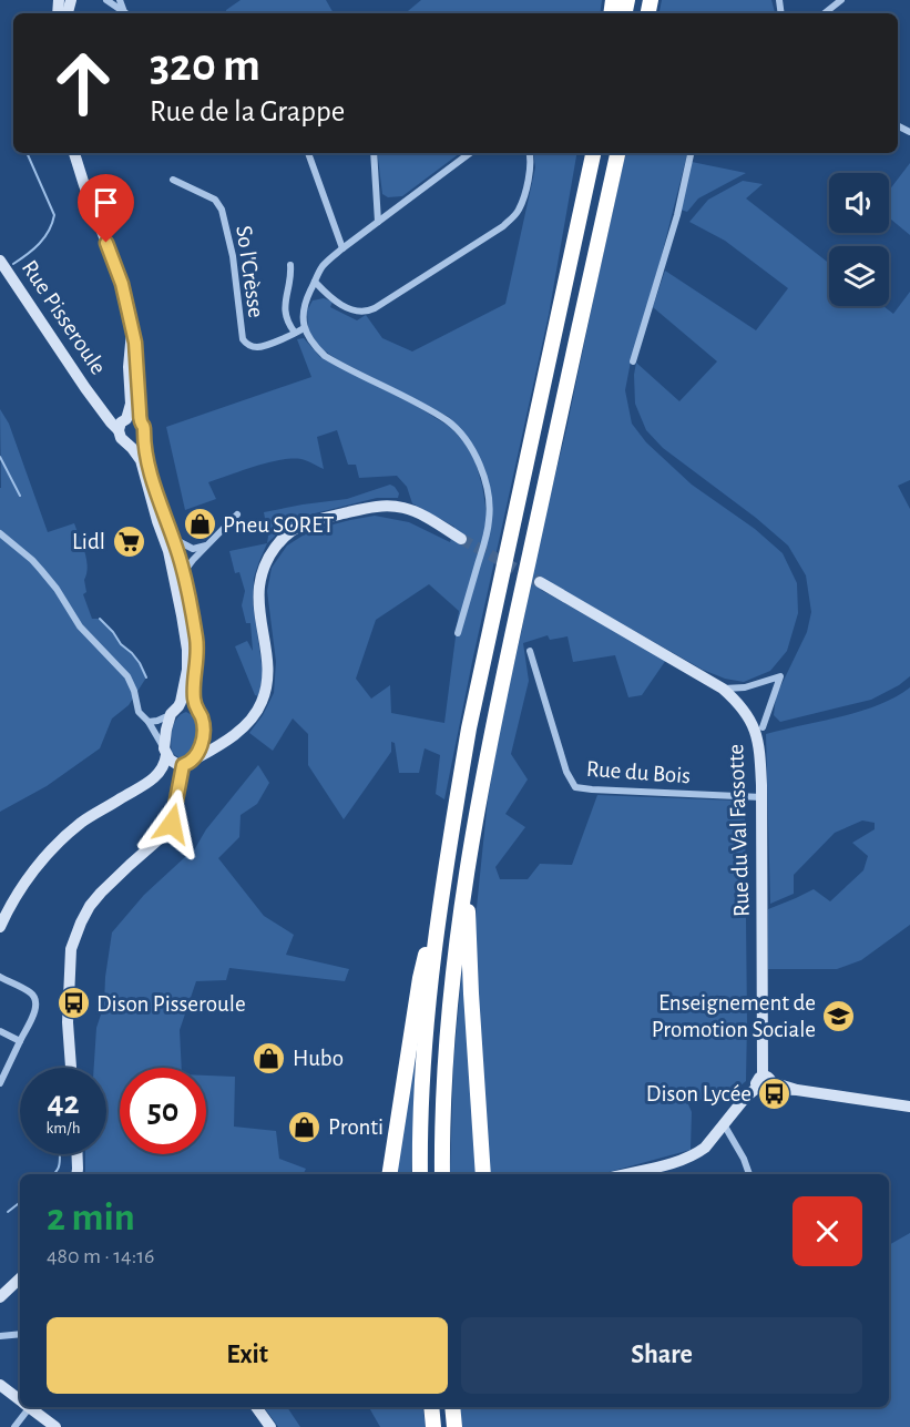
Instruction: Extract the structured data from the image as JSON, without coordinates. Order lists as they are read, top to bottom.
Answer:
{
  "streets": {
    "main road": ["Rue Pisseroule", "Rue du Val Fassotte"],
    "street": ["So l'Crèsse", "Rue du Bois"]
  },
  "crossings": [
    ["Rue du Bois", "Rue du Val Fassotte"]
  ],
  "places": {
    "shop": ["Pneu SORET", "Hubo", "Pronti"],
    "supermarket": ["Lidl"],
    "bus stop": ["Dison Pisseroule", "Dison Lycée"],
    "school or university": ["Enseignement de Promotion Sociale"]
  },
  "page": {
    "turn": ["320 m", "Rue de la Grappe"],
    "speed": "42 km/h",
    "limit": "50",
    "heading": ["2 min", "480 m · 14:16"],
    "buttons": ["Exit", "Share"]
  }
}
